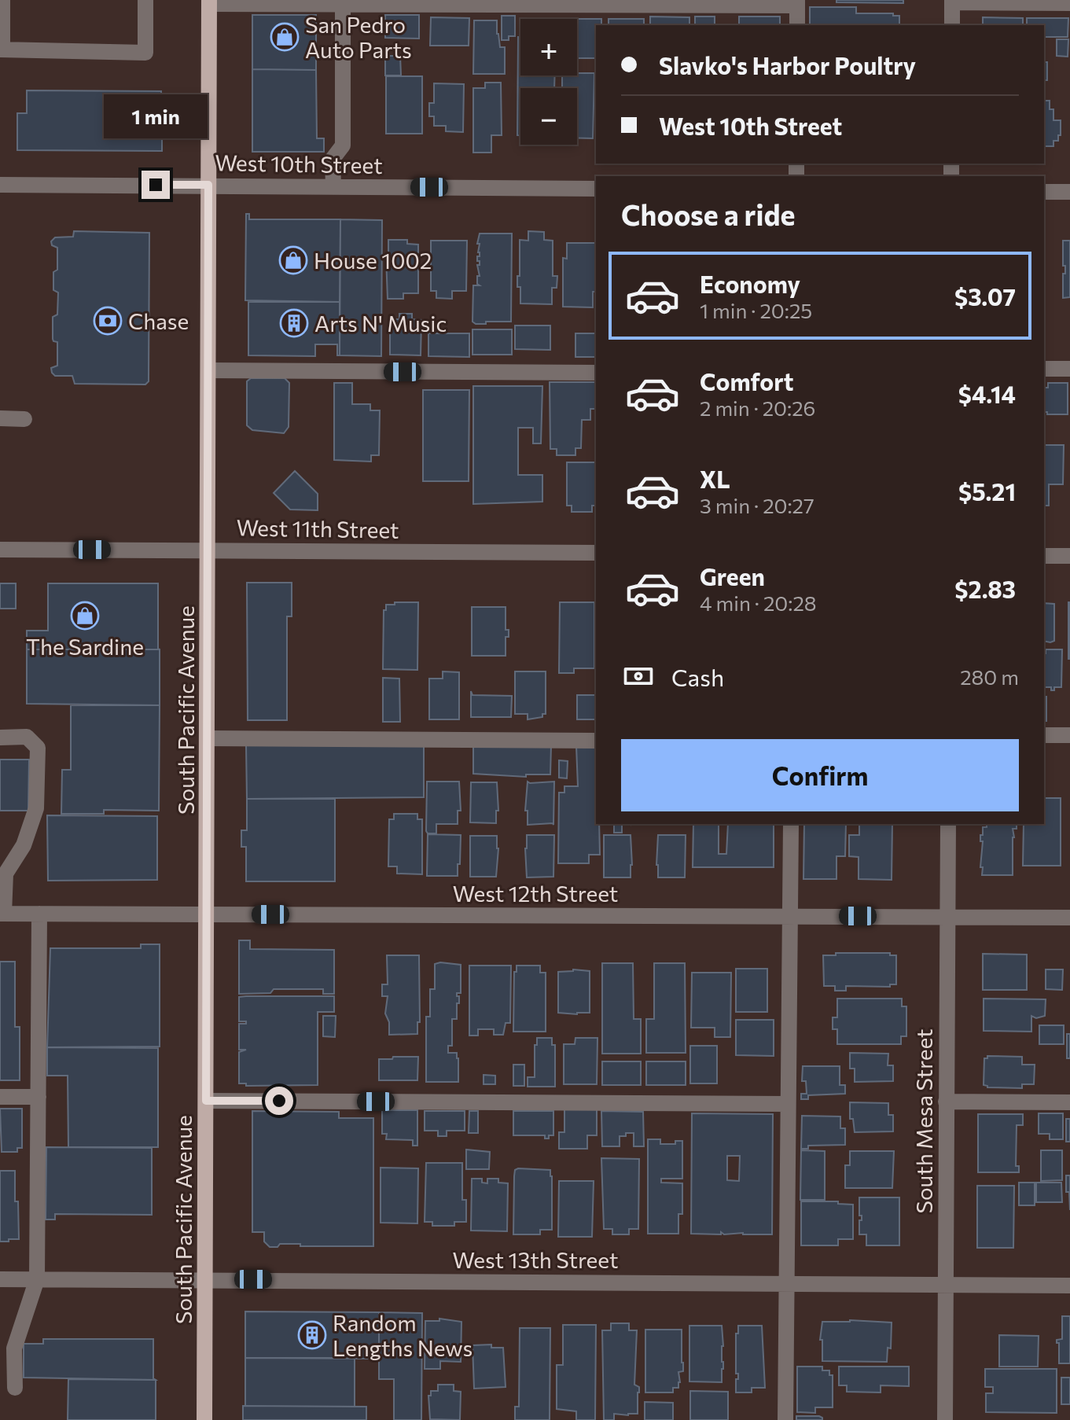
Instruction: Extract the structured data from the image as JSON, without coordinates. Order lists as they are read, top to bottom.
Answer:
{
  "streets": {
    "main road": ["South Pacific Avenue"],
    "street": [
      "West 10th Street",
      "West 11th Street",
      "West 12th Street",
      "South Mesa Street",
      "West 13th Street"
    ]
  },
  "crossings": [
    ["West 10th Street", "South Pacific Avenue"],
    ["West 11th Street", "South Pacific Avenue"],
    ["South Pacific Avenue", "West 12th Street"],
    ["South Pacific Avenue", "West 13th Street"],
    ["West 12th Street", "South Mesa Street"],
    ["South Mesa Street", "West 13th Street"]
  ],
  "places": {
    "shop": ["San Pedro Auto Parts", "House 1002", "The Sardine"],
    "bank": ["Chase"],
    "building": ["Arts N' Music", "Random Lengths News"]
  },
  "page": {
    "map_buttons": ["+", "−"],
    "banner": ["Slavko's Harbor Poultry", "West 10th Street"],
    "bubble": "1 min",
    "heading": "Choose a ride",
    "list": [
      {
        "name": "Economy",
        "note": "1 min · 20:25",
        "value": "$3.07"
      },
      {
        "name": "Comfort",
        "note": "2 min · 20:26",
        "value": "$4.14"
      },
      {
        "name": "XL",
        "note": "3 min · 20:27",
        "value": "$5.21"
      },
      {
        "name": "Green",
        "note": "4 min · 20:28",
        "value": "$2.83"
      }
    ],
    "pay": ["Cash", "280 m"],
    "buttons": "Confirm"
  }
}
